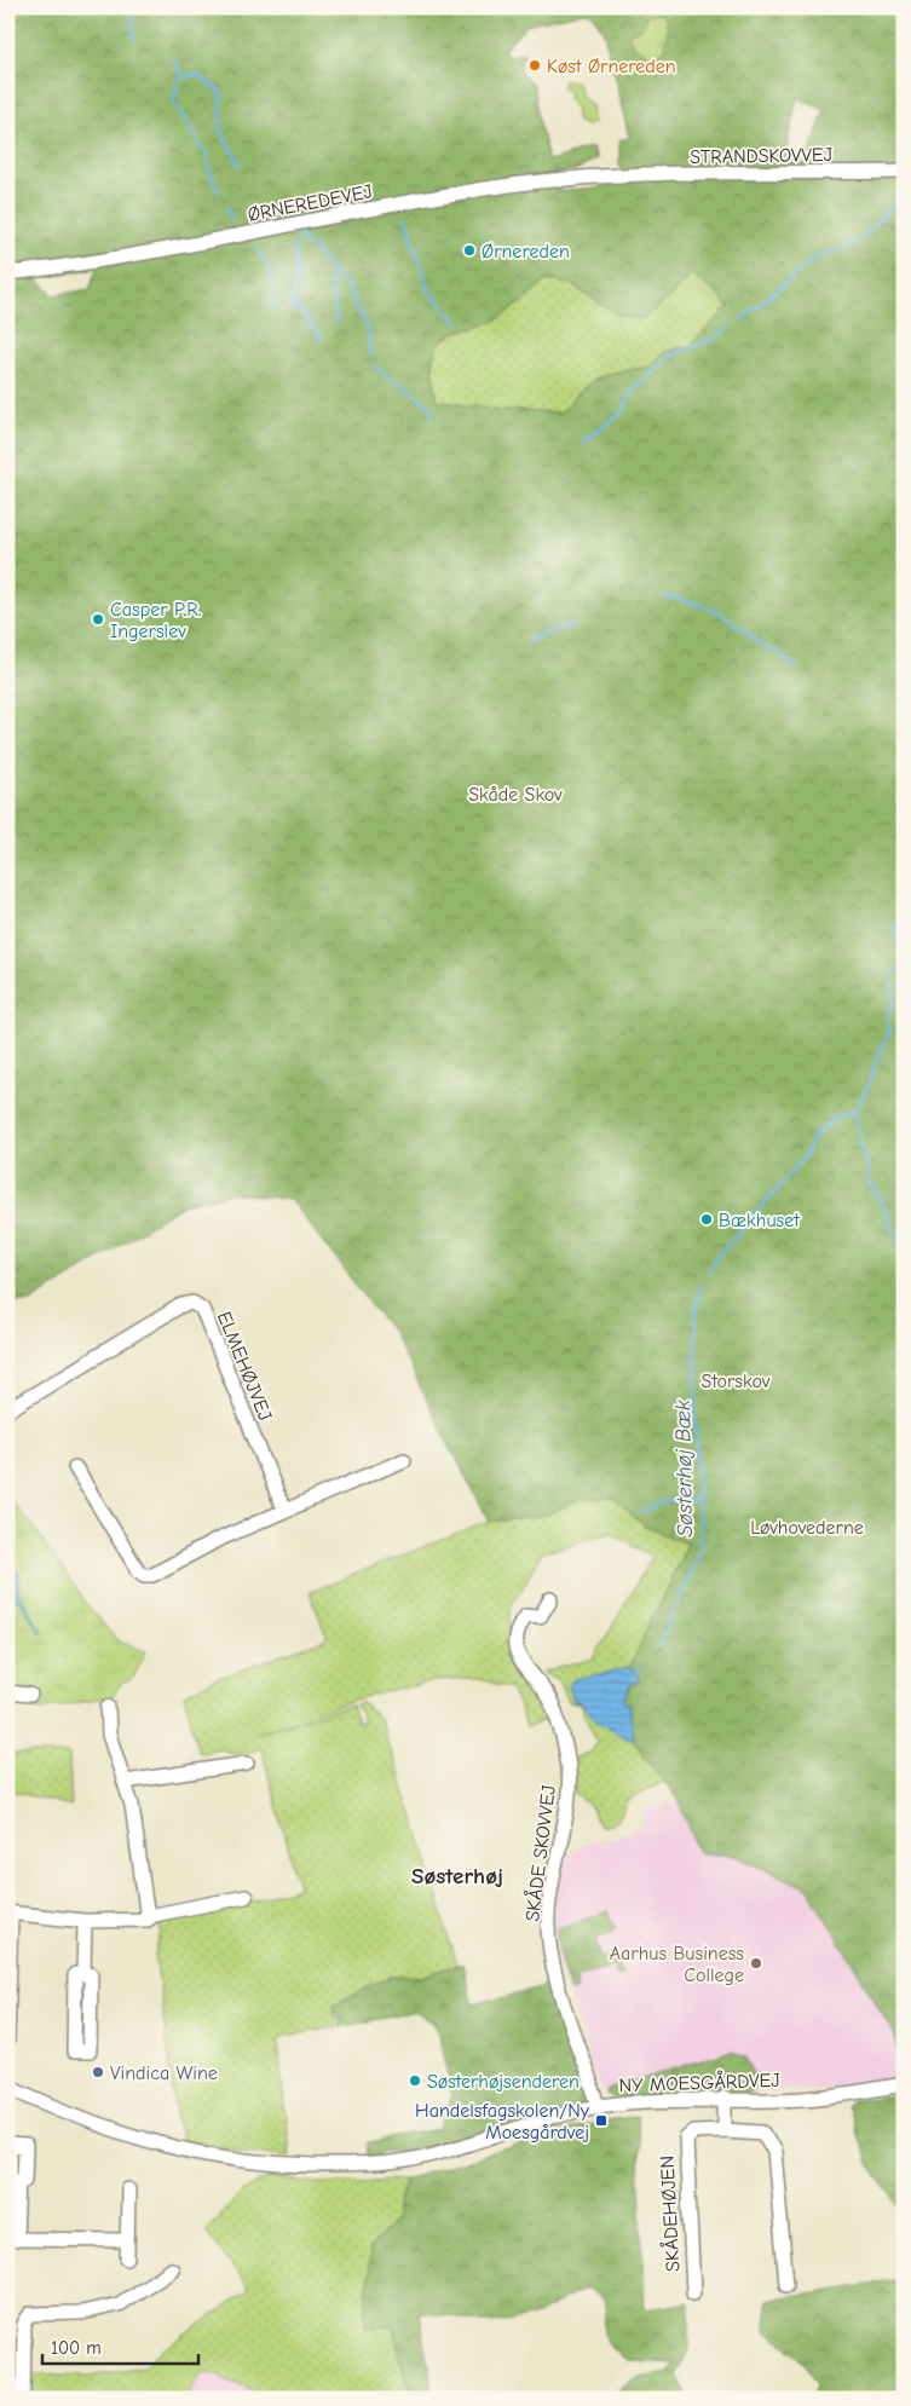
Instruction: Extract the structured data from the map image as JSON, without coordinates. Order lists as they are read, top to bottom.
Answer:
{
  "streets": {
    "street": [
      "STRANDSKOVVEJ",
      "ØRNEREDEVEJ",
      "ELMEHØJVEJ",
      "SKÅDE SKOVVEJ",
      "NY MOESGÅRDVEJ",
      "SKÅDEHØJEN"
    ]
  },
  "crossings": [
    ["STRANDSKOVVEJ", "ØRNEREDEVEJ"],
    ["SKÅDE SKOVVEJ", "NY MOESGÅRDVEJ"]
  ],
  "districts": ["Søsterhøj"],
  "water": ["Søsterhøj Bæk"],
  "parks": ["Skåde Skov", "Storskov", "Løvhovederne"],
  "places": {
    "other": [
      "Køst Ørnereden",
      "Ørnereden",
      "Casper P.R. Ingerslev",
      "Bækhuset",
      "Aarhus Business College",
      "Vindica Wine",
      "Søsterhøjsenderen"
    ],
    "transit": ["Handelsfagskolen/Ny Moesgårdvej"]
  },
  "scale_bar": "100 m"
}
